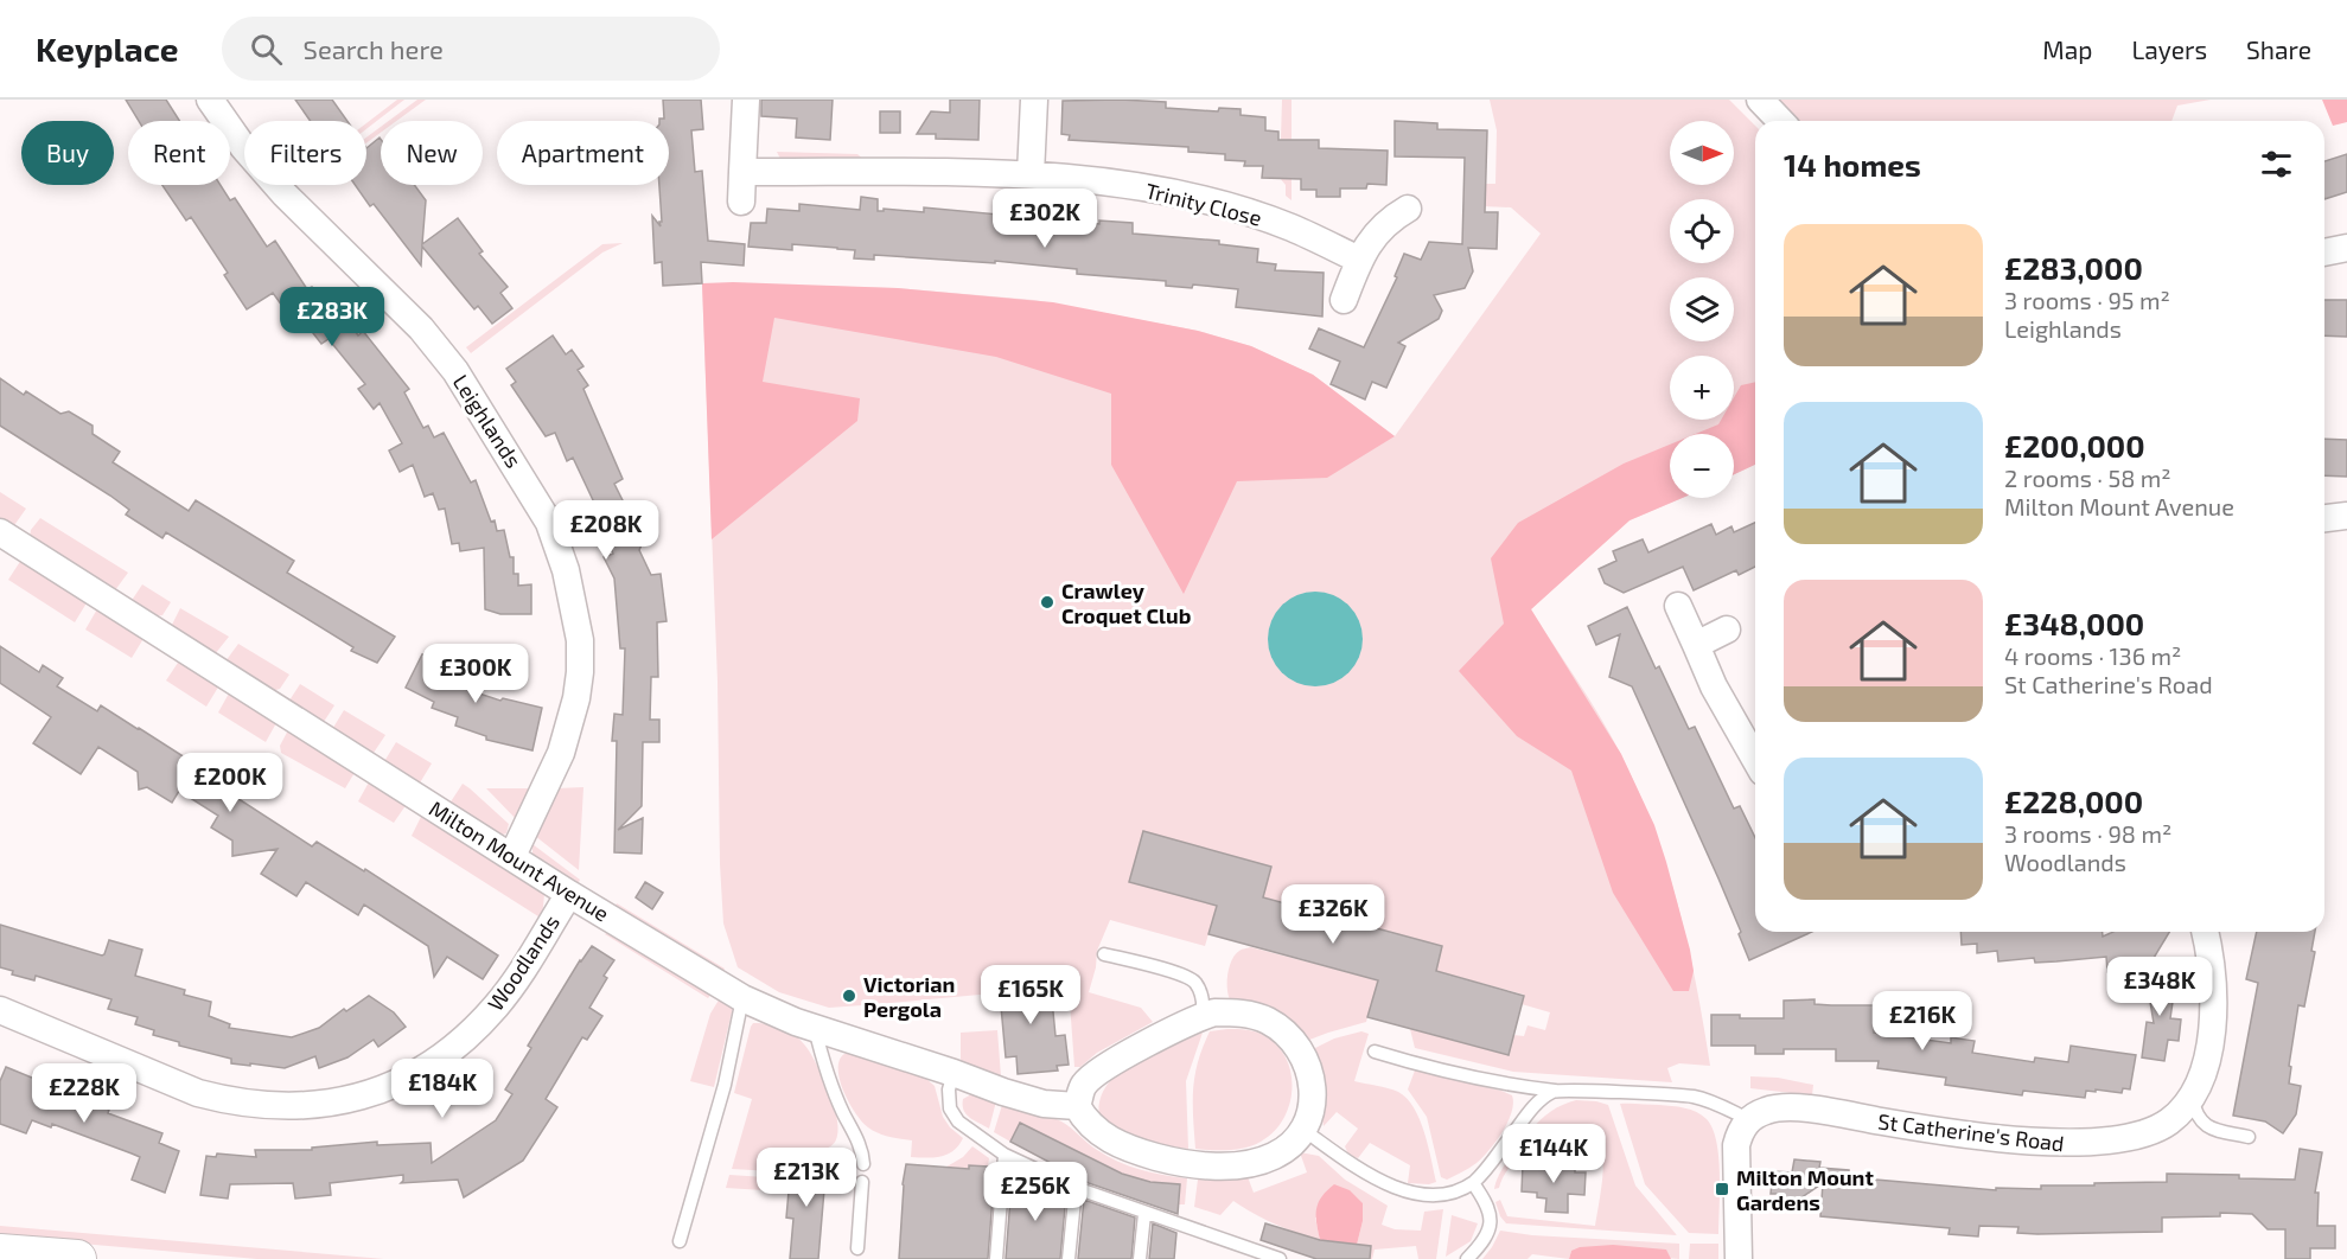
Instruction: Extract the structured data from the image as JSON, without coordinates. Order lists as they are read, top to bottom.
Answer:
{
  "streets": {
    "street": [
      "Trinity Close",
      "Leighlands",
      "Milton Mount Avenue",
      "Woodlands",
      "St Catherine's Road"
    ]
  },
  "crossings": [
    ["Leighlands", "Milton Mount Avenue"],
    ["Milton Mount Avenue", "Woodlands"]
  ],
  "places": {
    "other": ["Crawley Croquet Club", "Victorian Pergola"],
    "transit": ["Milton Mount Gardens"]
  },
  "north": "right",
  "page": {
    "header": "Keyplace",
    "search": "Search here",
    "nav": ["Map", "Layers", "Share"],
    "map_buttons": ["+", "−"],
    "chip": [
      "Buy",
      "Rent",
      "Filters",
      "New",
      "Apartment"
    ],
    "heading": "14 homes",
    "price": [
      "£302K",
      "£283K",
      "£208K",
      "£300K",
      "£200K",
      "£326K",
      "£348K",
      "£165K",
      "£216K",
      "£184K",
      "£228K",
      "£144K",
      "£213K",
      "£256K"
    ],
    "list": [
      {
        "name": "£283,000",
        "note": "3 rooms · 95 m² · Leighlands"
      },
      {
        "name": "£200,000",
        "note": "2 rooms · 58 m² · Milton Mount Avenue"
      },
      {
        "name": "£348,000",
        "note": "4 rooms · 136 m² · St Catherine's Road"
      },
      {
        "name": "£228,000",
        "note": "3 rooms · 98 m² · Woodlands"
      }
    ]
  }
}
